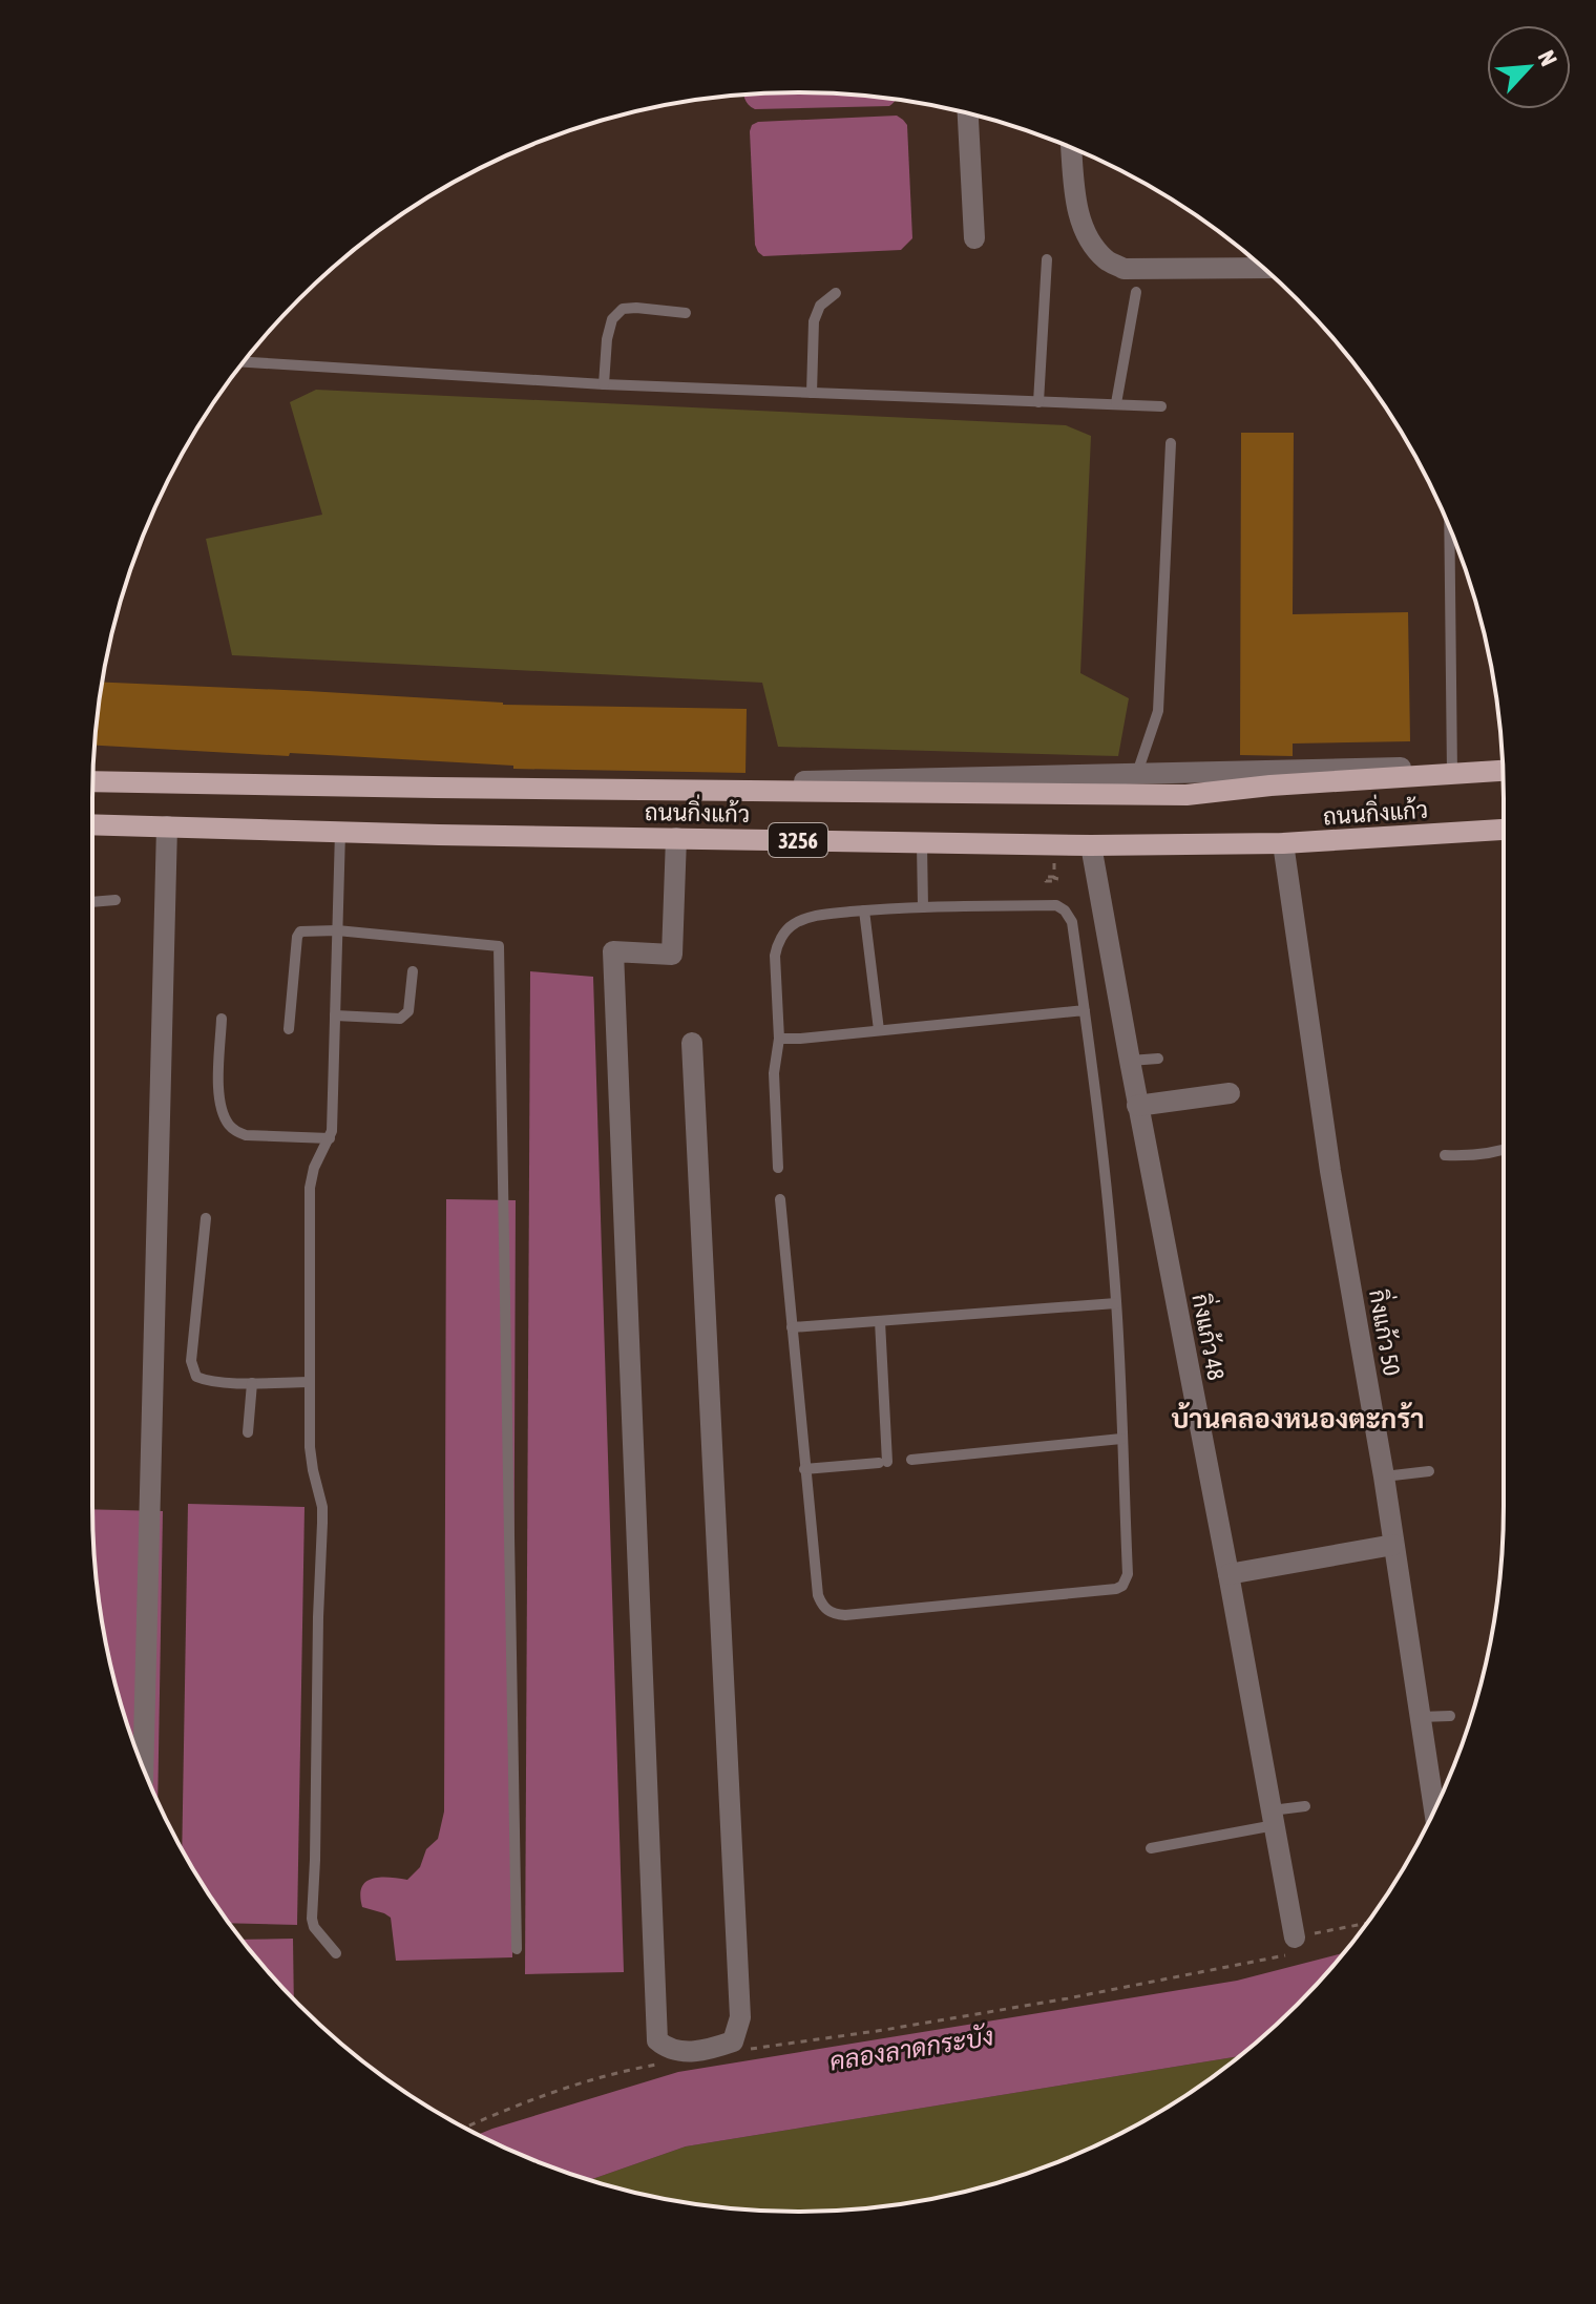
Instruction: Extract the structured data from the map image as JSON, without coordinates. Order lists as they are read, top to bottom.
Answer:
{
  "streets": {
    "main road": ["ถนนกิ่งแก้ว", "3256"],
    "street": ["กิ่งแก้ว 50", "กิ่งแก้ว 48"]
  },
  "crossings": [
    ["ถนนกิ่งแก้ว", "กิ่งแก้ว 50"],
    ["ถนนกิ่งแก้ว", "กิ่งแก้ว 48"]
  ],
  "districts": ["บ้านคลองหนองตะกร้า"],
  "water": ["คลองลาดกระบัง"],
  "north": "top right"
}
